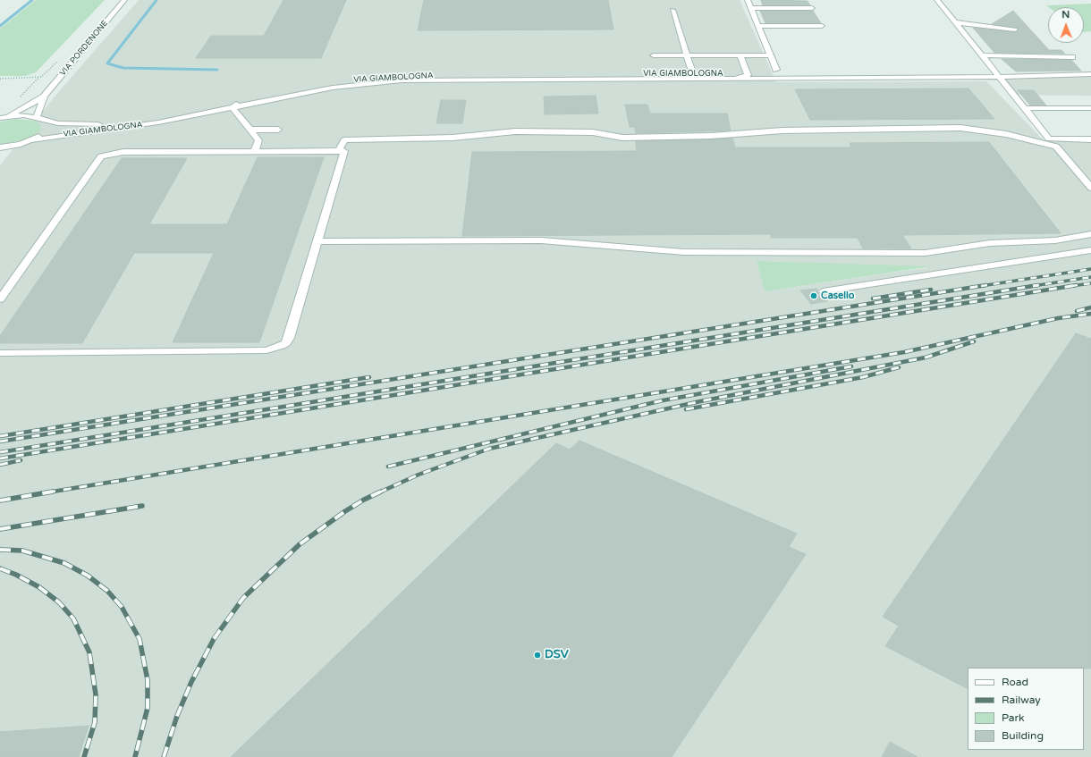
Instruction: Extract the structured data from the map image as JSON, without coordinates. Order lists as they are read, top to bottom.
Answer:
{
  "streets": {
    "street": ["VIA PORDENONE", "VIA GIAMBOLOGNA"]
  },
  "crossings": [
    ["VIA PORDENONE", "VIA GIAMBOLOGNA"]
  ],
  "places": ["Casello", "DSV"],
  "legend": [
    "Road",
    "Railway",
    "Park",
    "Building"
  ],
  "north": "top"
}
